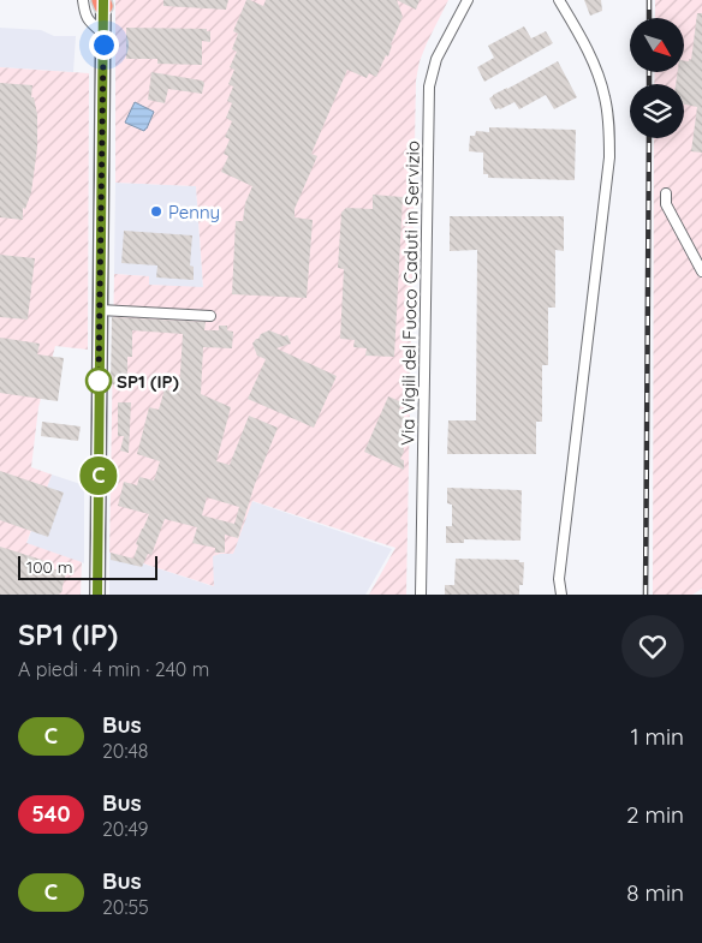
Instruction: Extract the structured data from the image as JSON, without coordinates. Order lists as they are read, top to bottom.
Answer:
{
  "streets": {
    "street": ["Via Vigili del Fuoco Caduti in Servizio"]
  },
  "places": ["Penny", "SP1 (IP)"],
  "lines": ["bus line C"],
  "scale_bar": "100 m",
  "north": "bottom right",
  "page": {
    "on_map": "C",
    "scale": "100 m",
    "heading": ["SP1 (IP)", "A piedi · 4 min · 240 m"],
    "list": [
      {
        "mark": "C",
        "name": "Bus",
        "note": "20:48",
        "value": "1 min"
      },
      {
        "mark": "540",
        "name": "Bus",
        "note": "20:49",
        "value": "2 min"
      },
      {
        "mark": "C",
        "name": "Bus",
        "note": "20:55",
        "value": "8 min"
      }
    ]
  }
}
